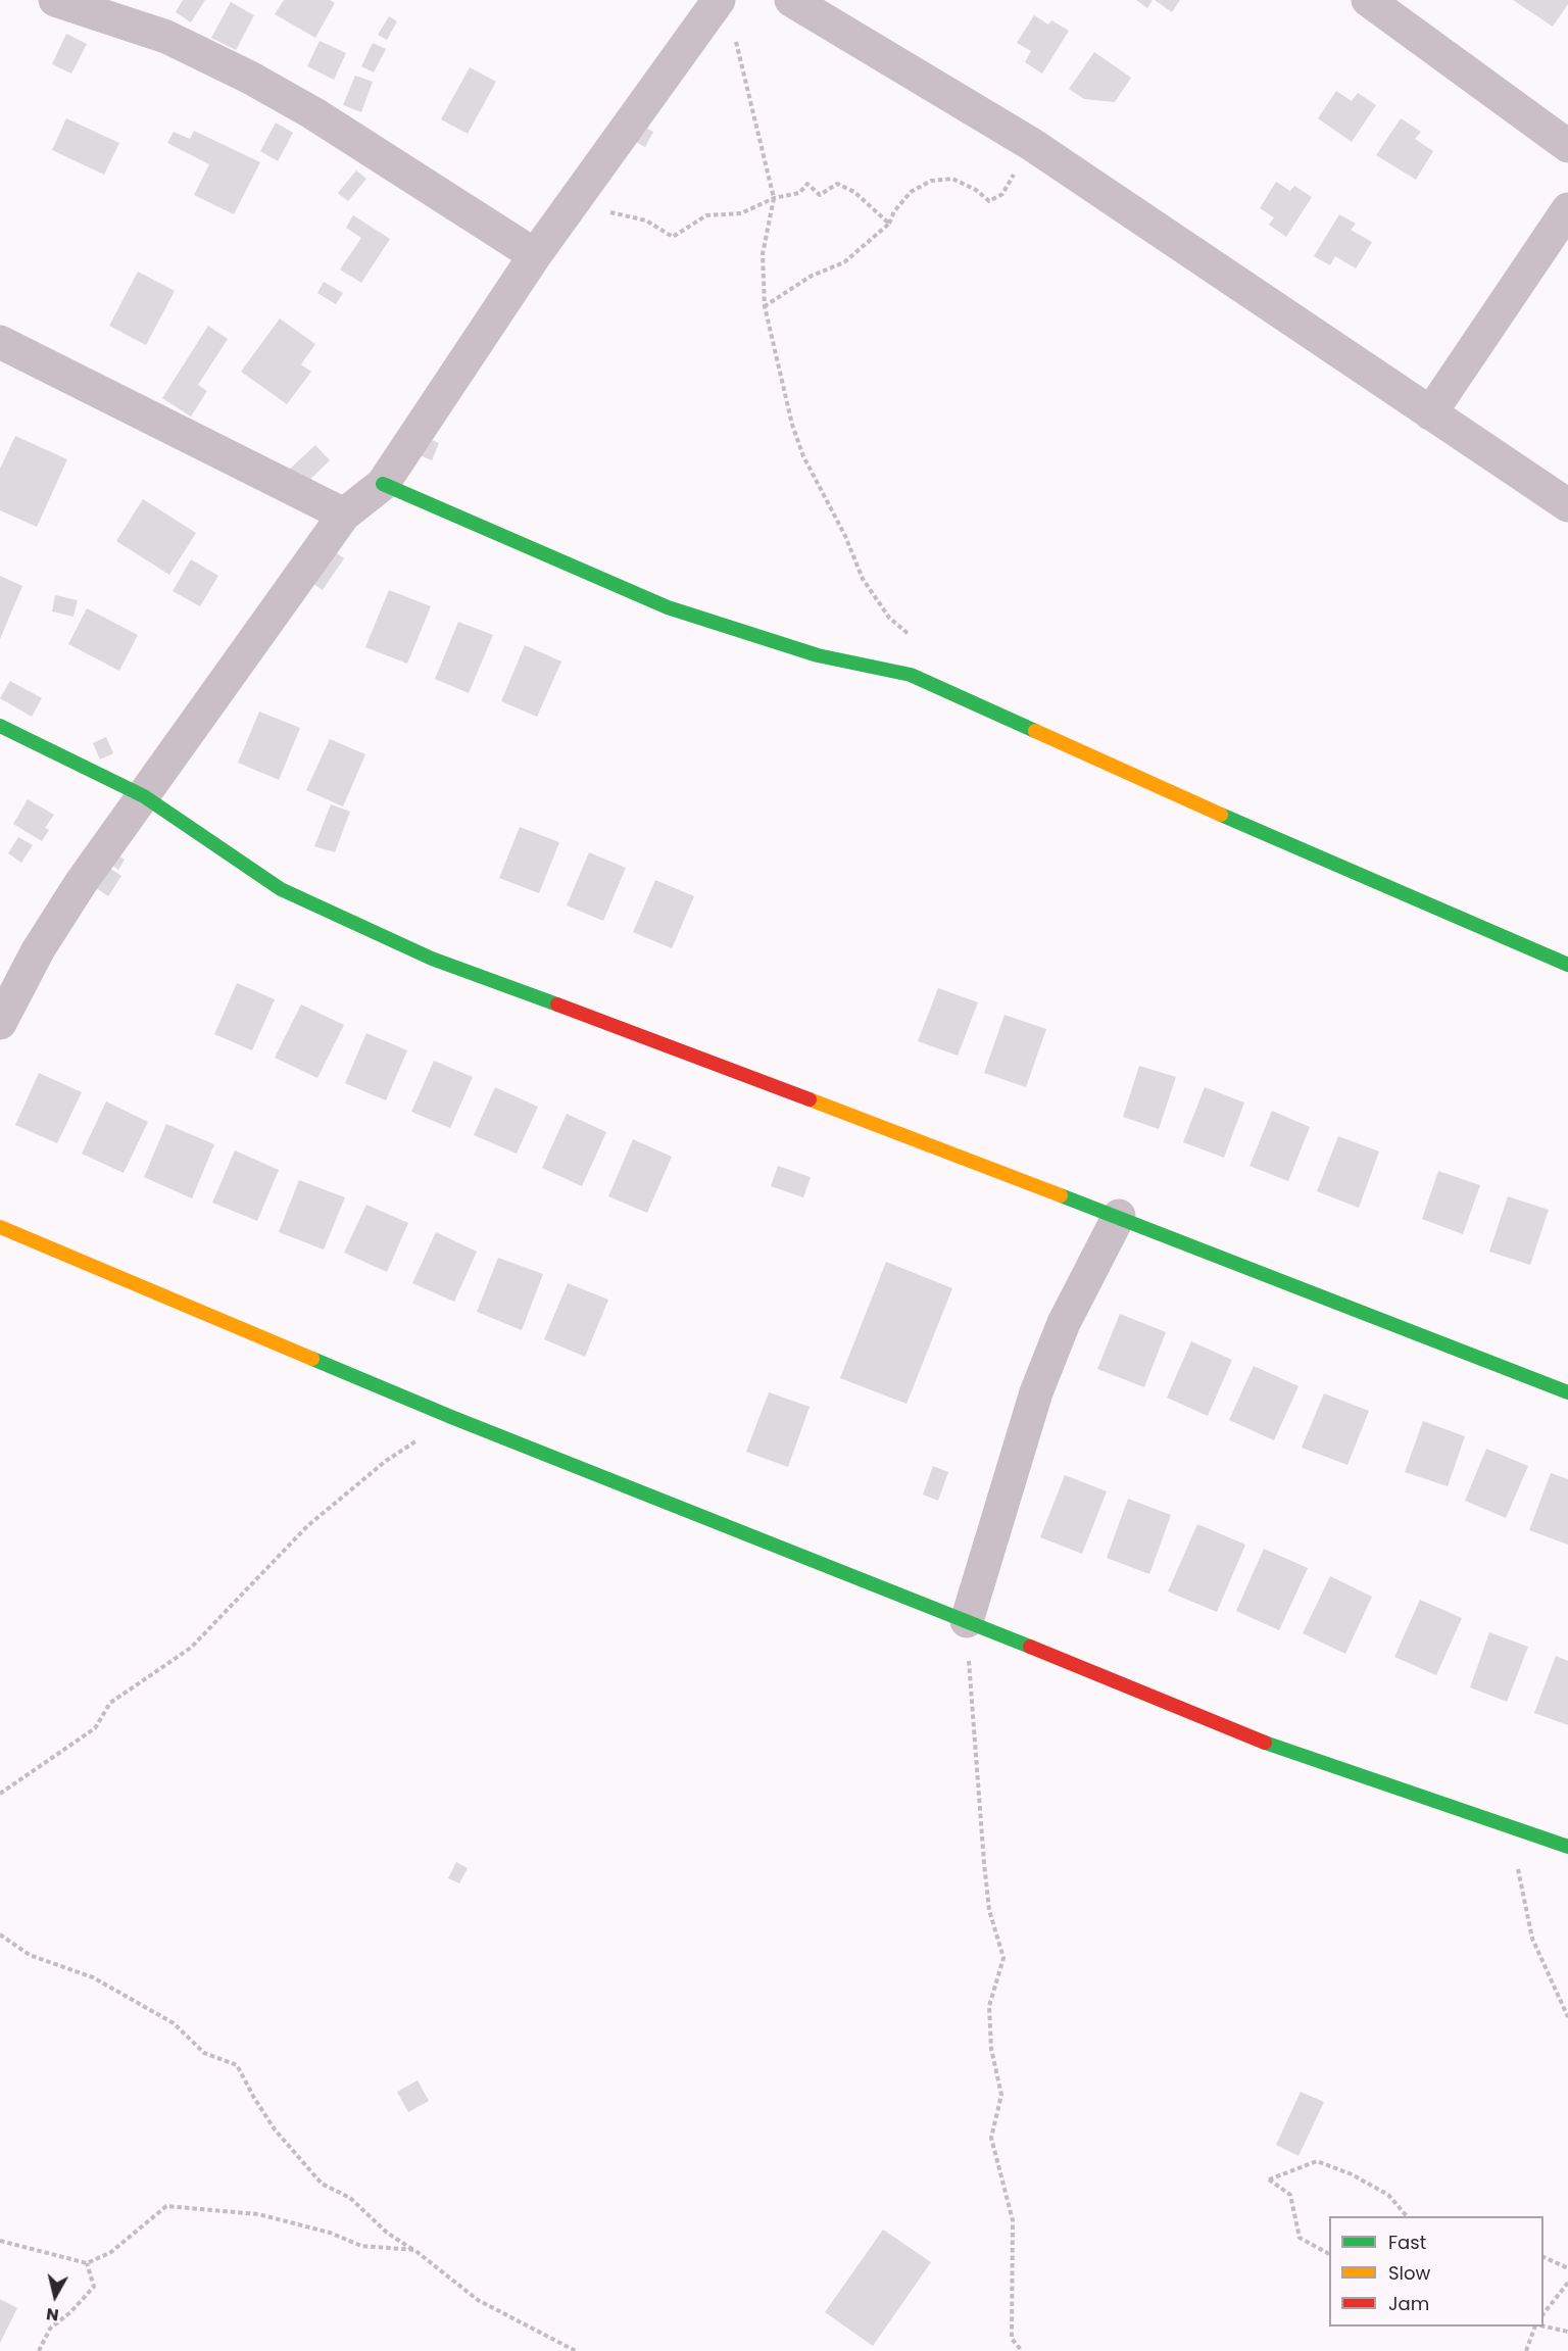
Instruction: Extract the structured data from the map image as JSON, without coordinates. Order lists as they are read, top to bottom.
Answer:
{
  "legend": ["Fast", "Slow", "Jam"],
  "north": "bottom"
}
